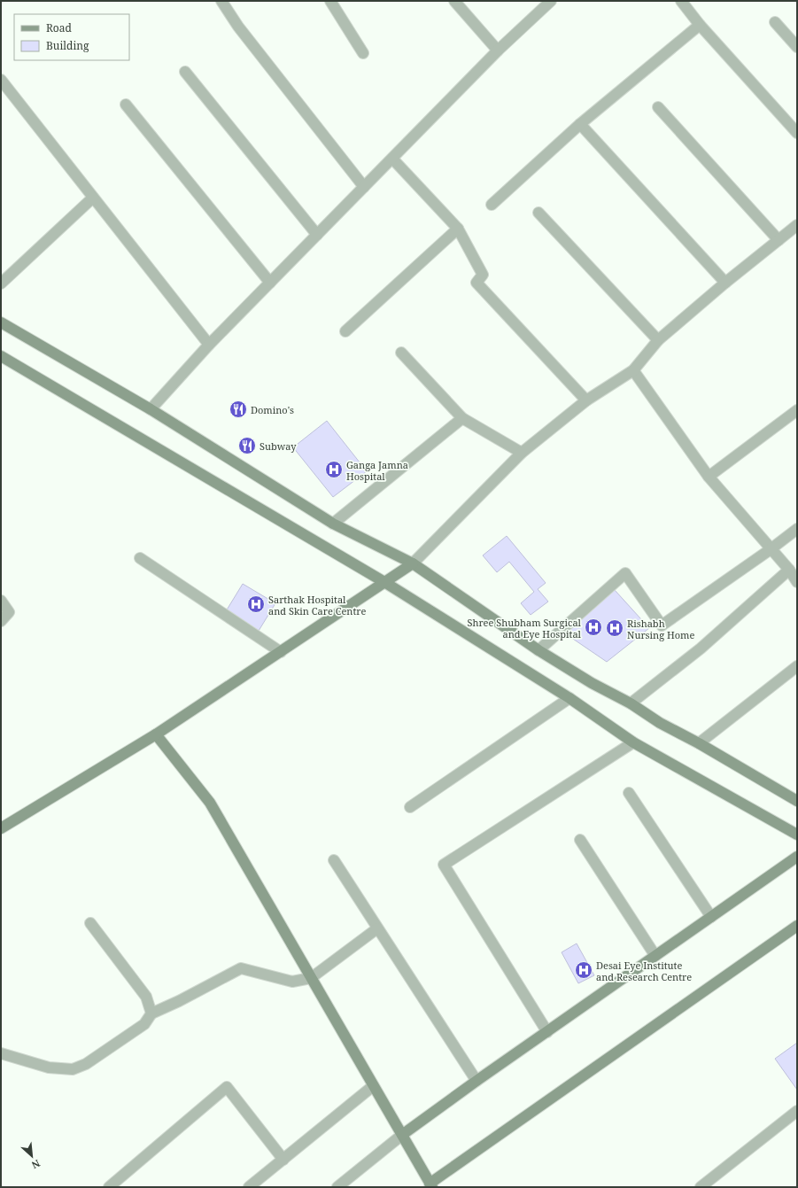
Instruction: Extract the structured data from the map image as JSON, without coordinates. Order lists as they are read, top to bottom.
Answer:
{
  "places": {
    "restaurant": ["Domino's", "Subway"],
    "hospital": [
      "Ganga Jamna Hospital",
      "Sarthak Hospital and Skin Care Centre",
      "Shree Shubham Surgical and Eye Hospital",
      "Rishabh Nursing Home",
      "Desai Eye Institute and Research Centre"
    ]
  },
  "legend": ["Road", "Building"],
  "north": "bottom right"
}
